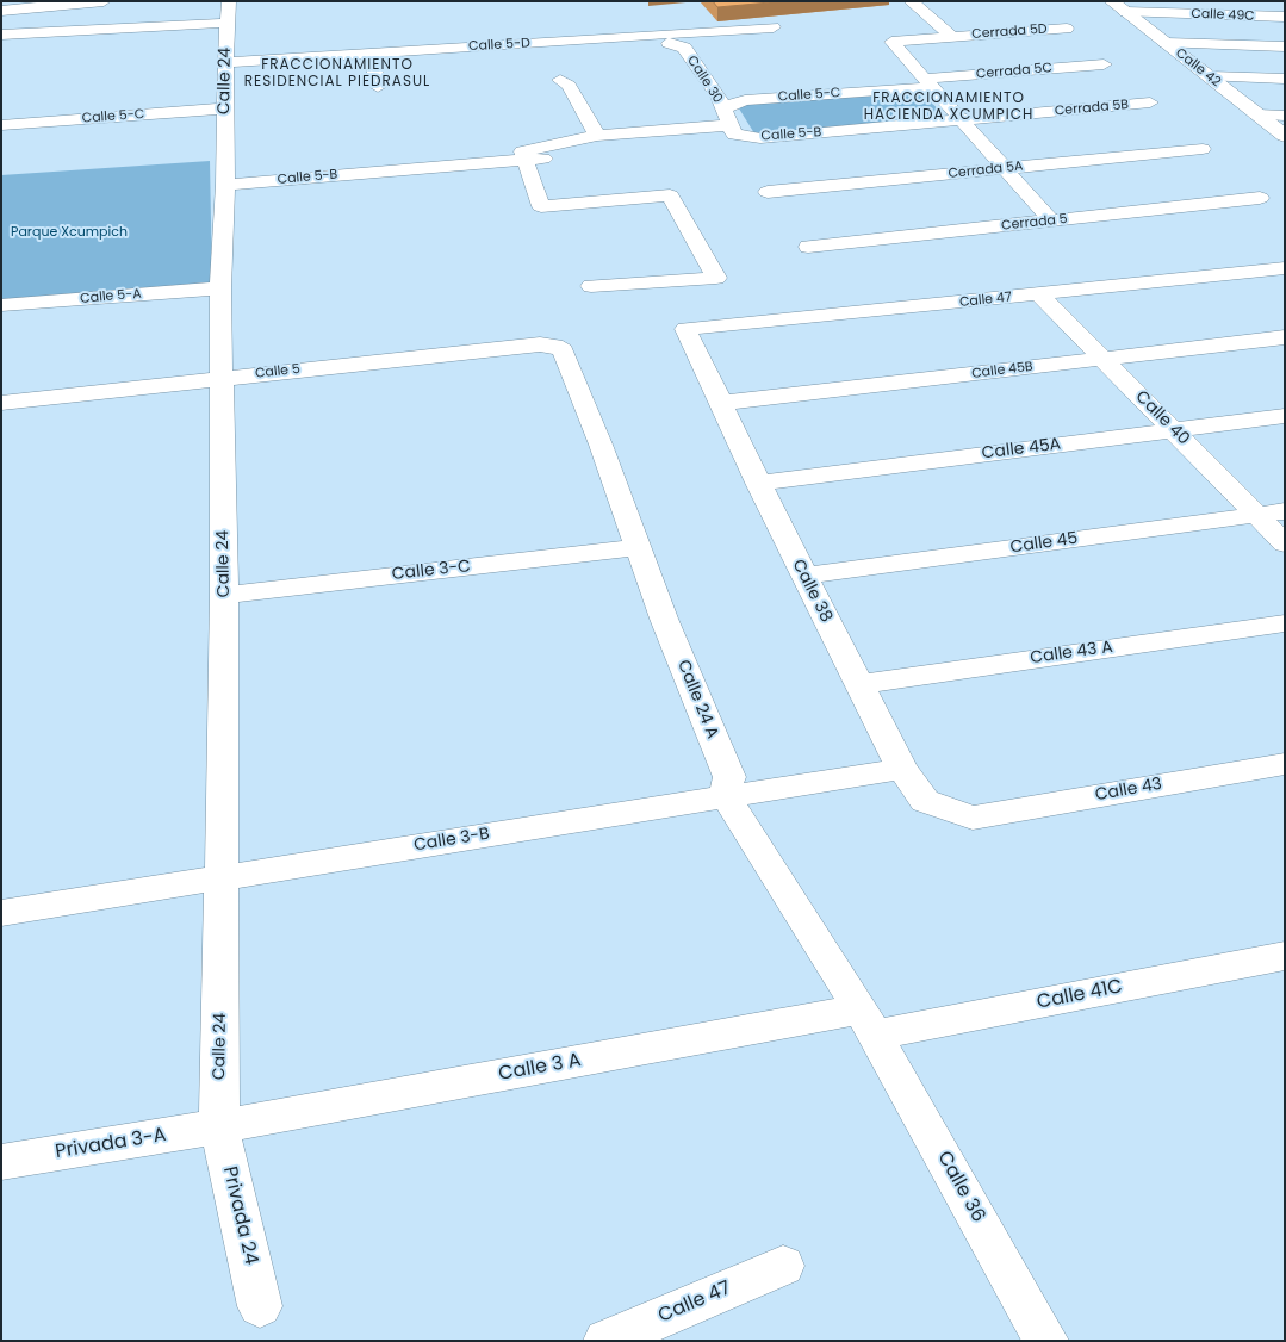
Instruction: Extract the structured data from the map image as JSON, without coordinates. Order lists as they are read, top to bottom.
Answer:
{
  "streets": {
    "street": [
      "Calle 49C",
      "Cerrada 5D",
      "Calle 5-D",
      "Calle 42",
      "Cerrada 5C",
      "Calle 30",
      "Calle 24",
      "Calle 5-C",
      "Cerrada 5B",
      "Calle 5-B",
      "Cerrada 5A",
      "Cerrada 5",
      "Calle 5-A",
      "Calle 47",
      "Calle 45B",
      "Calle 5",
      "Calle 40",
      "Calle 45A",
      "Calle 45",
      "Calle 3-C",
      "Calle 38",
      "Calle 43 A",
      "Calle 24 A",
      "Calle 43",
      "Calle 3-B",
      "Calle 41C",
      "Calle 3 A",
      "Privada 3-A",
      "Calle 36",
      "Privada 24"
    ]
  },
  "crossings": [
    ["Calle 49C", "Calle 42"],
    ["Cerrada 5D", "Cerrada 5C"],
    ["Cerrada 5D", "Calle 5-C"],
    ["Calle 5-D", "Calle 24"],
    ["Cerrada 5C", "Calle 5-C"],
    ["Calle 30", "Calle 5-C"],
    ["Calle 30", "Calle 5-B"],
    ["Calle 24", "Calle 5-C"],
    ["Calle 24", "Calle 5-B"],
    ["Calle 24", "Calle 5-A"],
    ["Calle 24", "Calle 5"],
    ["Calle 24", "Calle 3-C"],
    ["Calle 24", "Calle 3-B"],
    ["Calle 24", "Calle 3 A"],
    ["Calle 24", "Privada 3-A"],
    ["Calle 24", "Privada 24"],
    ["Cerrada 5B", "Calle 5-B"],
    ["Calle 47", "Calle 40"],
    ["Calle 47", "Calle 38"],
    ["Calle 45B", "Calle 40"],
    ["Calle 45B", "Calle 38"],
    ["Calle 5", "Calle 24 A"],
    ["Calle 40", "Calle 45A"],
    ["Calle 40", "Calle 45"],
    ["Calle 45A", "Calle 38"],
    ["Calle 45", "Calle 38"],
    ["Calle 3-C", "Calle 24 A"],
    ["Calle 38", "Calle 43 A"],
    ["Calle 38", "Calle 43"],
    ["Calle 38", "Calle 3-B"],
    ["Calle 24 A", "Calle 3-B"],
    ["Calle 41C", "Calle 3 A"],
    ["Calle 41C", "Calle 36"],
    ["Calle 3 A", "Privada 3-A"],
    ["Calle 3 A", "Calle 36"],
    ["Calle 3 A", "Privada 24"],
    ["Privada 3-A", "Privada 24"]
  ],
  "districts": ["FRACCIONAMIENTO RESIDENCIAL PIEDRASUL", "FRACCIONAMIENTO HACIENDA XCUMPICH"],
  "parks": ["Parque Xcumpich"]
}
